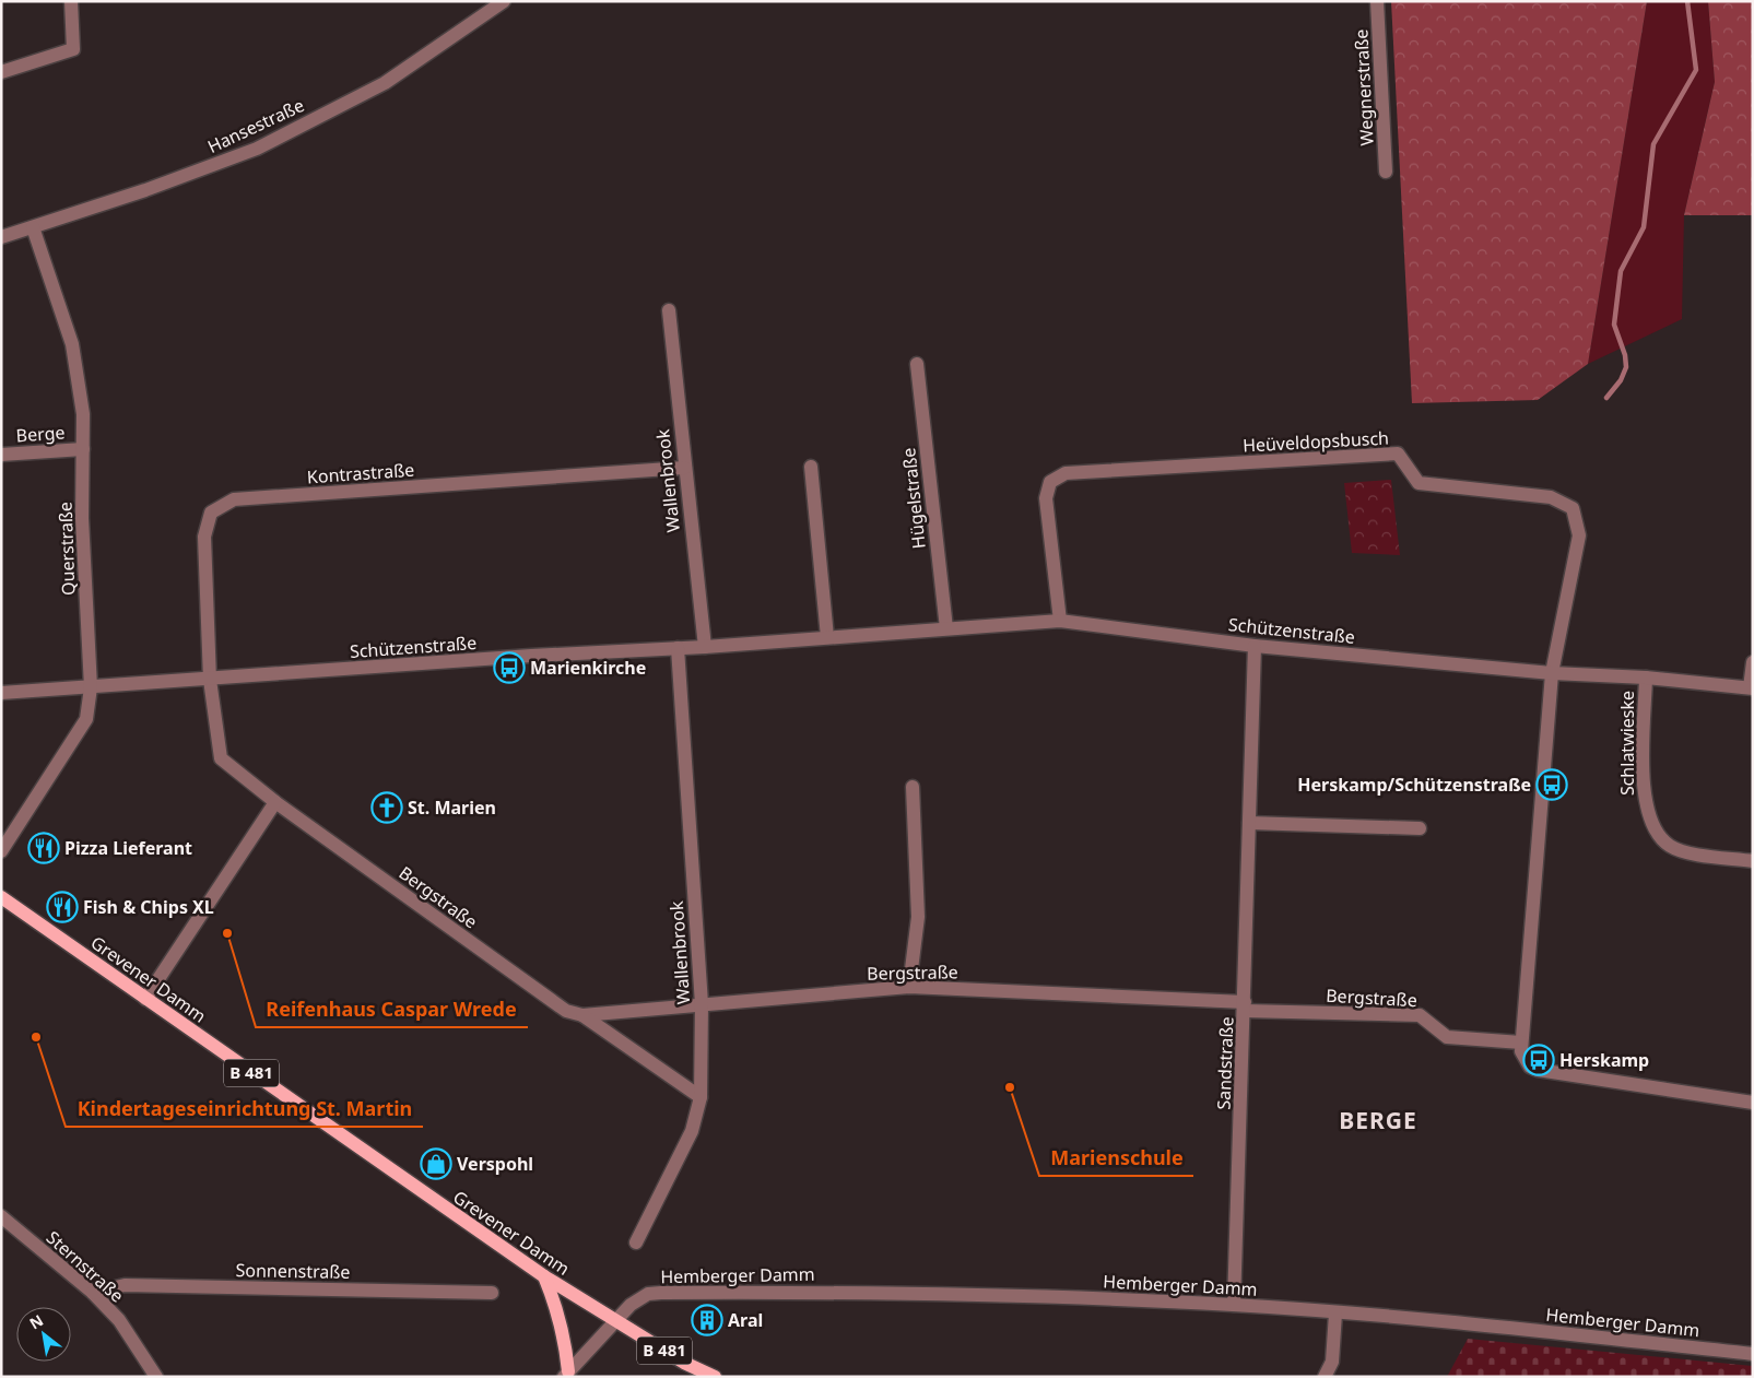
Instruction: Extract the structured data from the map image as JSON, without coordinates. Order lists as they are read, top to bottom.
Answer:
{
  "streets": {
    "main road": ["Grevener Damm", "B 481"],
    "street": [
      "Wegnerstraße",
      "Hansestraße",
      "Berge",
      "Heüveldopsbusch",
      "Kontrastraße",
      "Wallenbrook",
      "Hügelstraße",
      "Querstraße",
      "Schützenstraße",
      "Schlatwieske",
      "Bergstraße",
      "Sandstraße",
      "Sternstraße",
      "Sonnenstraße",
      "Hemberger Damm"
    ]
  },
  "crossings": [
    ["Hansestraße", "Querstraße"],
    ["Berge", "Querstraße"],
    ["Heüveldopsbusch", "Schützenstraße"],
    ["Kontrastraße", "Wallenbrook"],
    ["Kontrastraße", "Schützenstraße"],
    ["Kontrastraße", "Bergstraße"],
    ["Wallenbrook", "Schützenstraße"],
    ["Wallenbrook", "Bergstraße"],
    ["Hügelstraße", "Schützenstraße"],
    ["Querstraße", "Schützenstraße"],
    ["Schützenstraße", "Schlatwieske"],
    ["Schützenstraße", "Bergstraße"],
    ["Schützenstraße", "Sandstraße"],
    ["Bergstraße", "Sandstraße"],
    ["Grevener Damm", "Hemberger Damm"],
    ["Sandstraße", "Hemberger Damm"],
    ["Sternstraße", "Sonnenstraße"]
  ],
  "districts": ["BERGE"],
  "places": {
    "bus stop": ["Marienkirche", "Herskamp/Schützenstraße", "Herskamp"],
    "church": ["St. Marien"],
    "restaurant": ["Pizza Lieferant", "Fish & Chips XL"],
    "other": ["Reifenhaus Caspar Wrede", "Kindertageseinrichtung St. Martin", "Marienschule"],
    "shop": ["Verspohl"],
    "building": ["Aral"]
  },
  "north": "top left"
}
